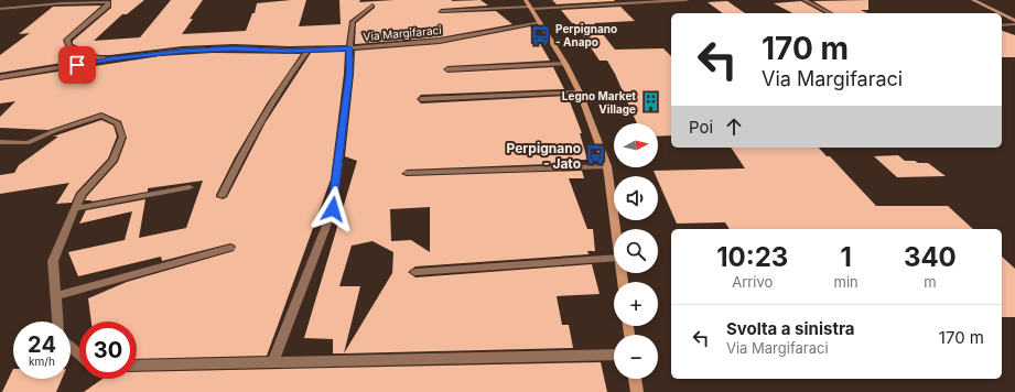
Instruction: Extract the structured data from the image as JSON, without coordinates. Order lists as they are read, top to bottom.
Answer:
{
  "streets": {
    "street": ["Via Margifaraci"]
  },
  "places": {
    "bus stop": ["Perpignano - Anapo", "Perpignano - Jato"],
    "building": ["Legno Market Village"]
  },
  "north": "right",
  "page": {
    "turn": ["170 m", "Via Margifaraci"],
    "then": "Poi",
    "map_buttons": ["+", "−"],
    "eta": [
      "10:23",
      "Arrivo",
      "1",
      "min",
      "340",
      "m"
    ],
    "list": [
      {
        "name": "Svolta a sinistra",
        "note": "Via Margifaraci",
        "value": "170 m"
      }
    ],
    "speed": "24 km/h",
    "limit": "30"
  }
}
